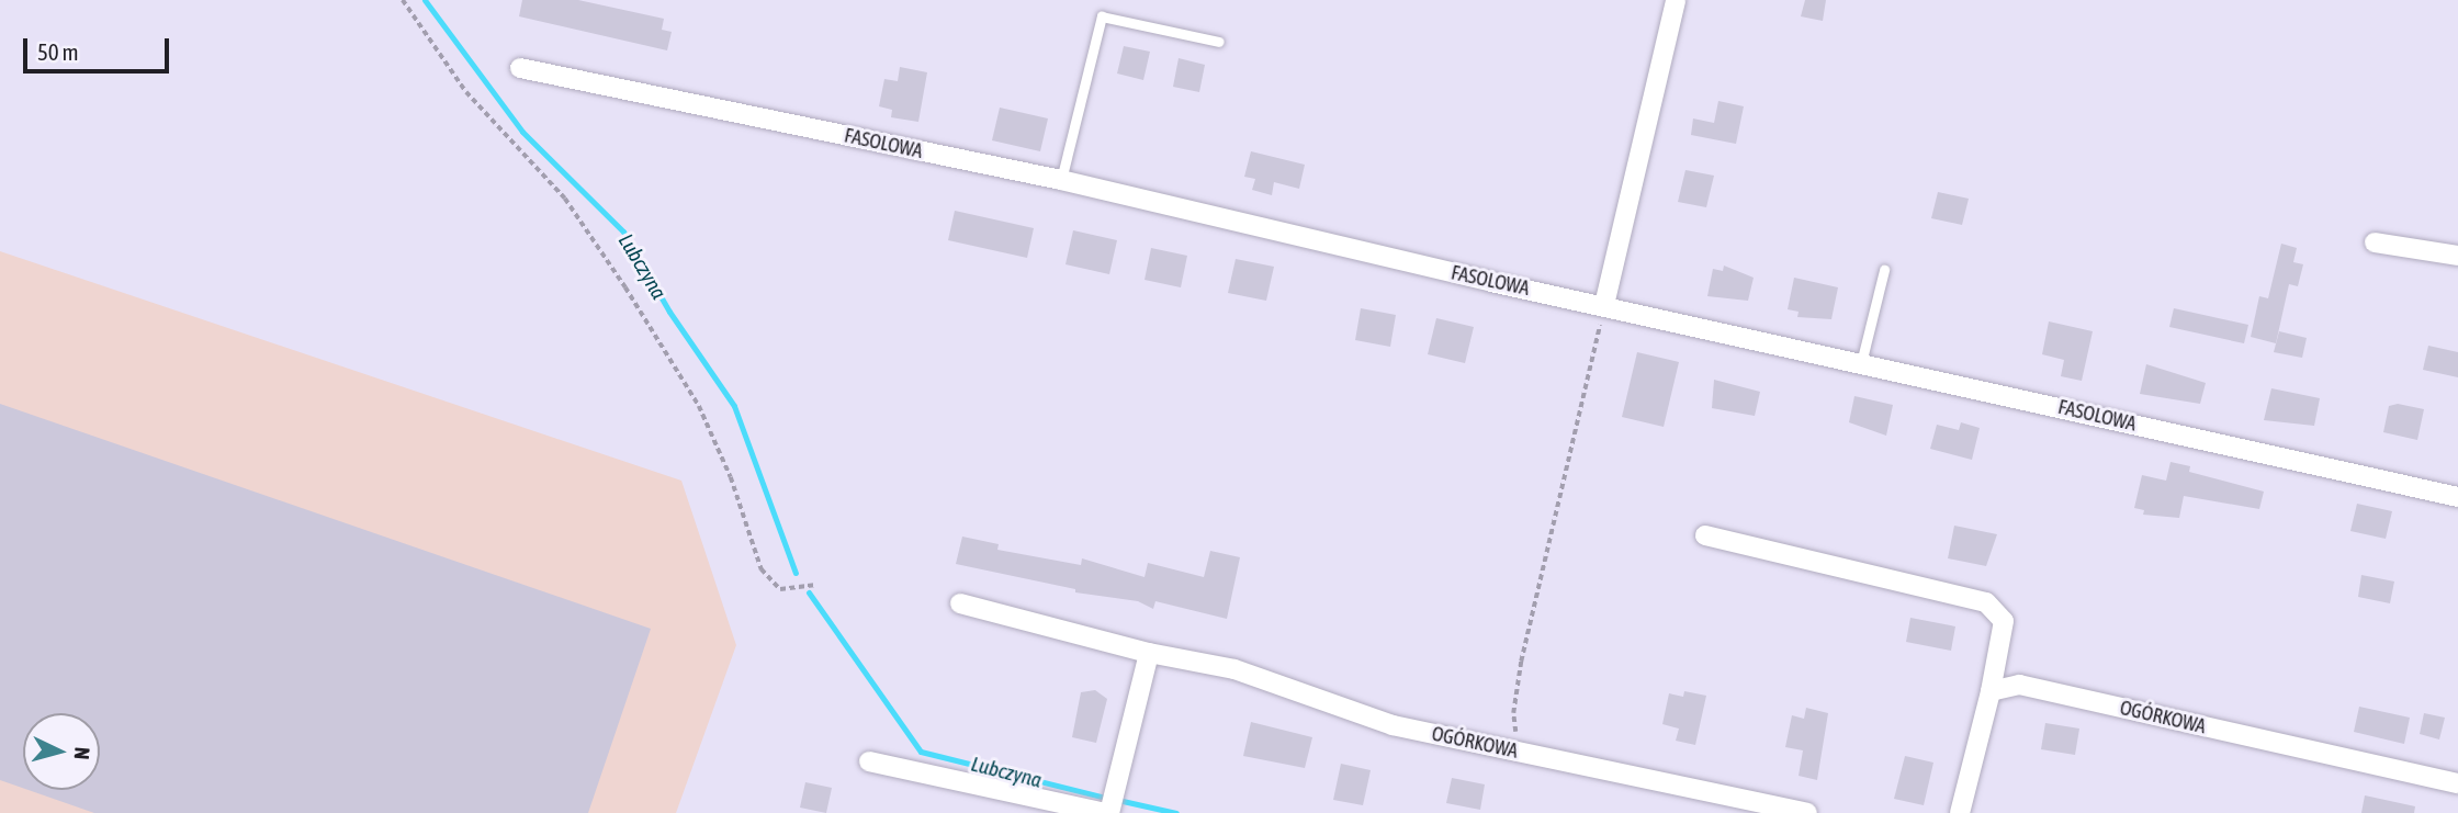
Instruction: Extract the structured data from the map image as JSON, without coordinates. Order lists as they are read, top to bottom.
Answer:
{
  "streets": {
    "street": ["FASOLOWA", "OGÓRKOWA"]
  },
  "water": ["Lubczyna"],
  "scale_bar": "50 m",
  "north": "right"
}
